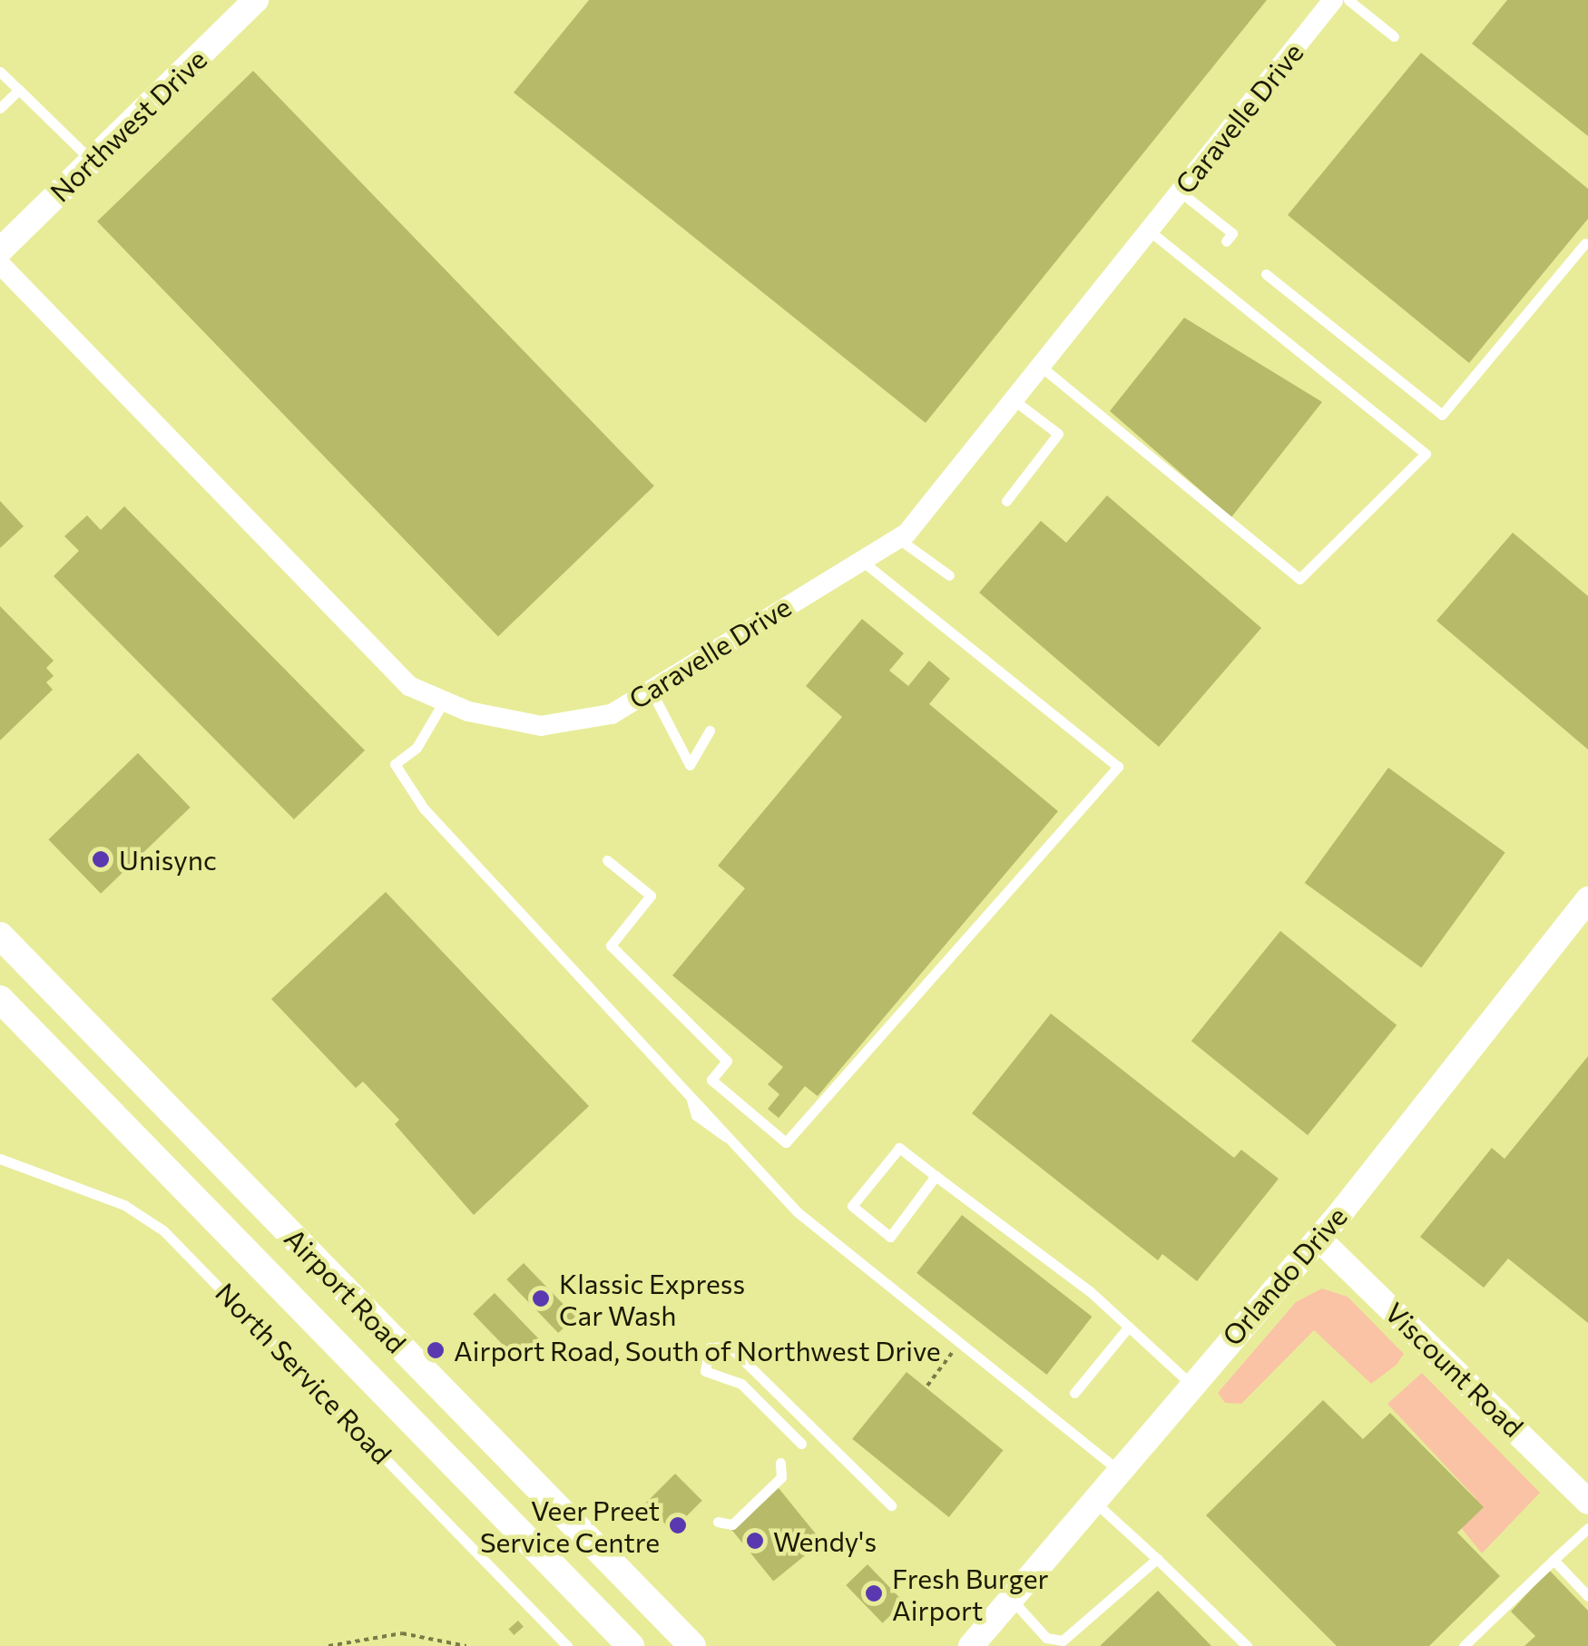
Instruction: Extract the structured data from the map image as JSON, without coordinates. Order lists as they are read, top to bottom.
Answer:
{
  "streets": {
    "main road": ["Airport Road"],
    "street": [
      "Caravelle Drive",
      "Northwest Drive",
      "Orlando Drive",
      "Viscount Road"
    ],
    "lane": ["North Service Road"]
  },
  "crossings": [
    ["Orlando Drive", "Viscount Road"]
  ],
  "places": [
    "Unisync",
    "Klassic Express Car Wash",
    "Airport Road, South of Northwest Drive",
    "Veer Preet Service Centre",
    "Wendy's",
    "Fresh Burger Airport"
  ]
}
